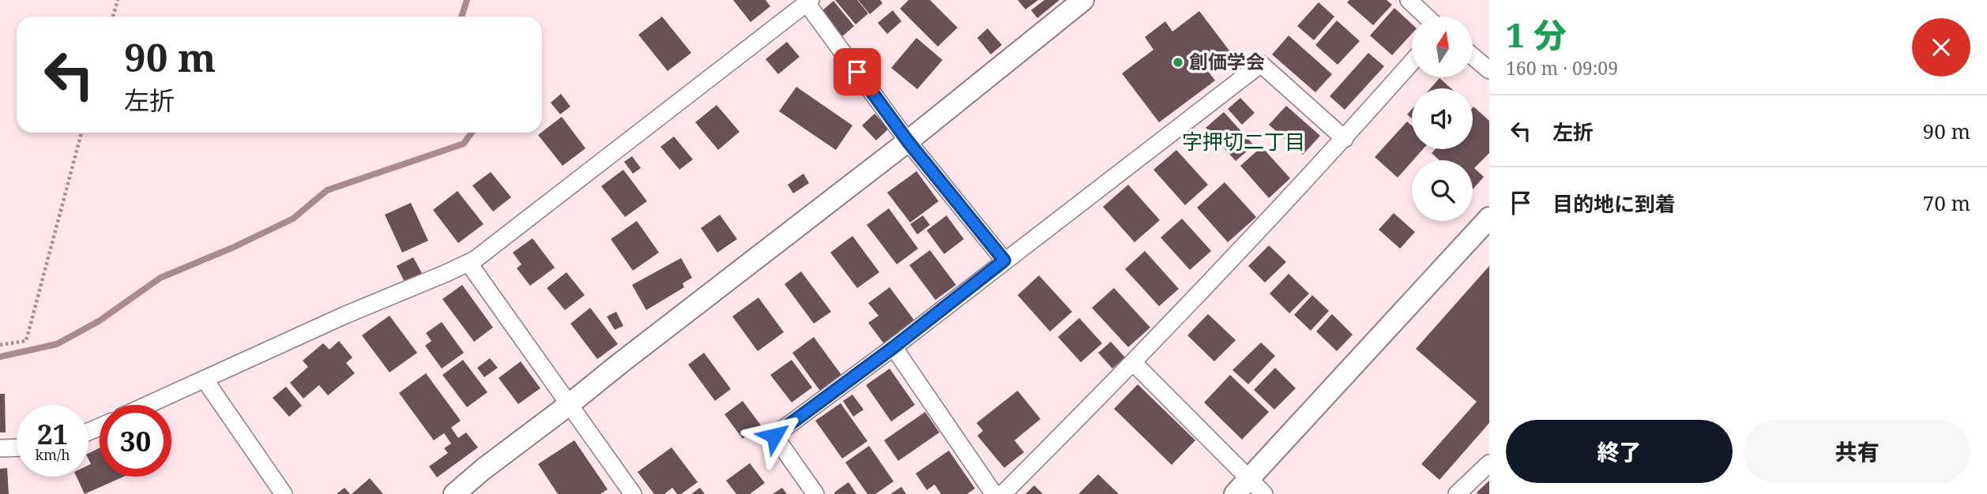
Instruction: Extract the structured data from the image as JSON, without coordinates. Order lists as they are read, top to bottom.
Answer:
{
  "districts": ["字押切二丁目"],
  "places": ["創価学会"],
  "north": "top",
  "page": {
    "heading": ["1 分", "160 m · 09:09"],
    "turn": ["90 m", "左折"],
    "list": [
      {
        "name": "左折",
        "value": "90 m"
      },
      {
        "name": "目的地に到着",
        "value": "70 m"
      }
    ],
    "speed": "21 km/h",
    "limit": "30",
    "buttons": ["終了", "共有"]
  }
}
